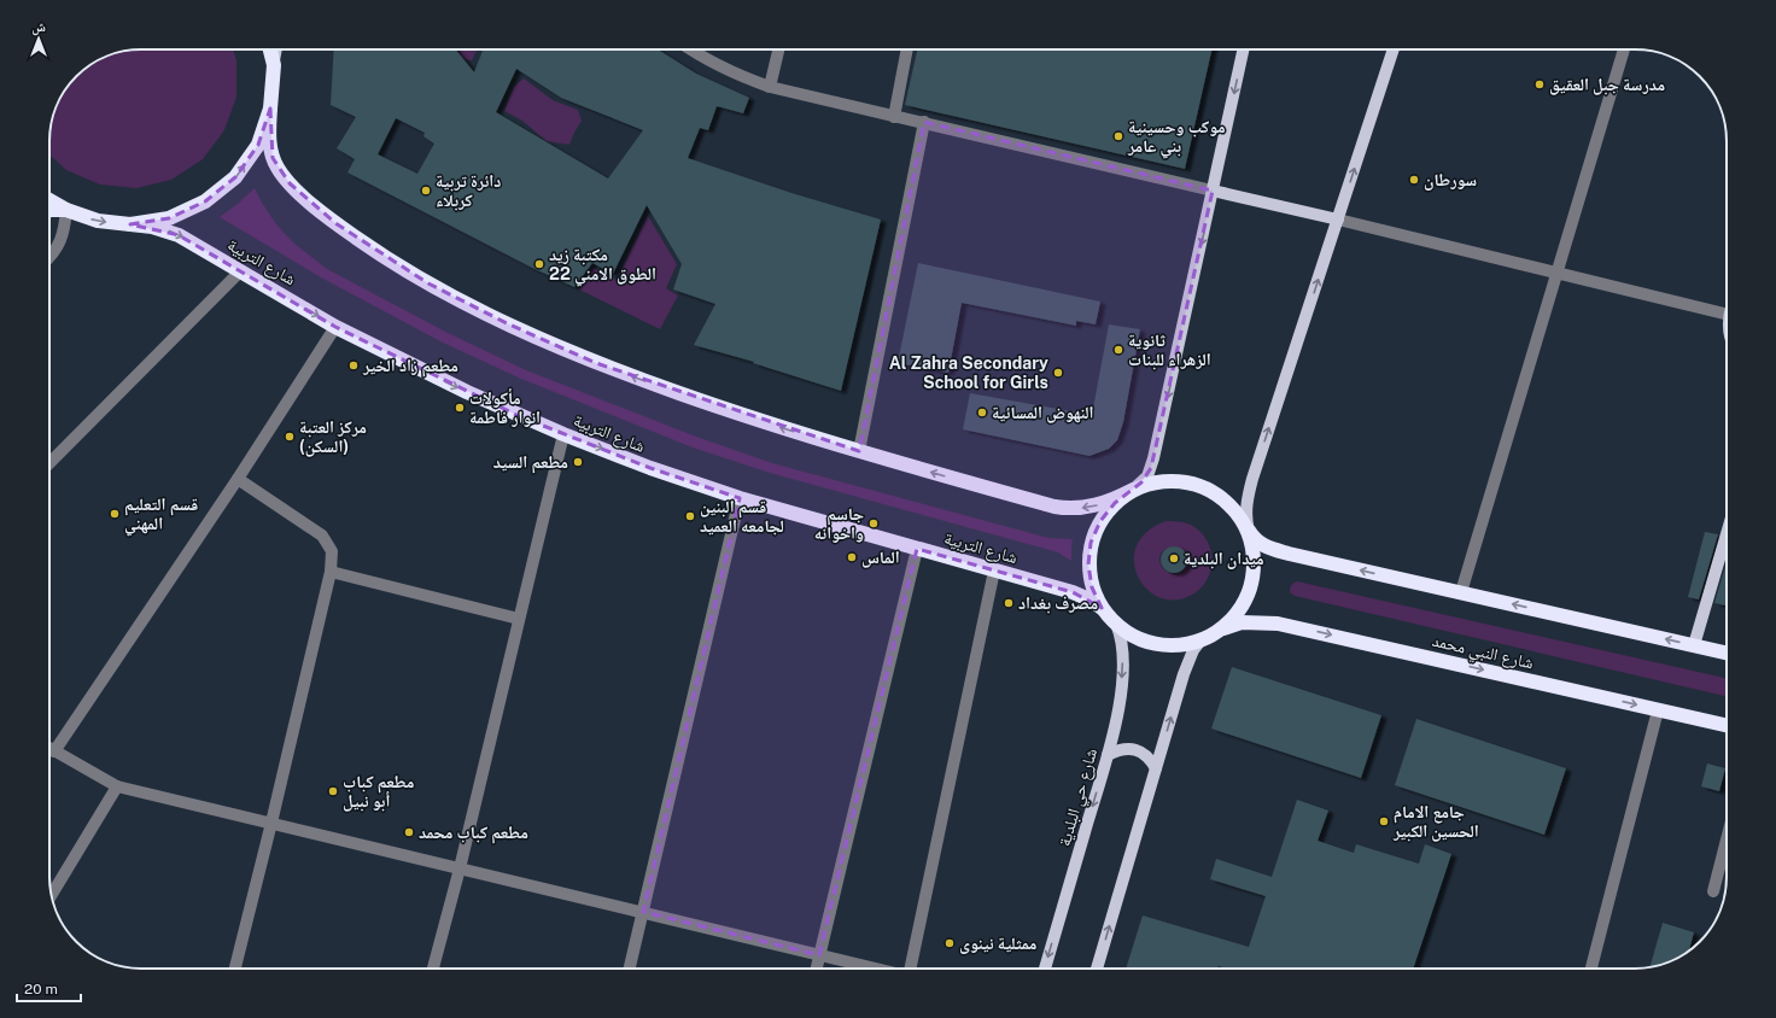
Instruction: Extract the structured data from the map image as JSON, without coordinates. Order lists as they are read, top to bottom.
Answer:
{
  "streets": {
    "highway": ["شارع التربية", "شارع النبي محمد"],
    "main road": ["شارع حي البلدية"]
  },
  "crossings": [
    ["شارع التربية", "شارع النبي محمد"],
    ["شارع التربية", "شارع حي البلدية"],
    ["شارع النبي محمد", "شارع حي البلدية"]
  ],
  "places": [
    "مدرسة جبل العقيق",
    "موكب وحسينية بني عامر",
    "سورطان",
    "دائرة تربية كربلاء",
    "مكتبة زيد الطوق الامني 22",
    "ثانوية الزهراء للبنات",
    "مطعم زاد الخير",
    "Al Zahra Secondary School for Girls",
    "مأكولات انوار فاطمة",
    "النهوض المسائية",
    "مركز العتبة (السكن)",
    "مطعم السيد",
    "قسم التعليم المهني",
    "قسم البنين لجامعه العميد",
    "جاسم واخوانه",
    "الماس",
    "ميدان البلدية",
    "مصرف بغداد",
    "مطعم كباب أبو نبيل",
    "جامع الامام الحسين الكبير",
    "مطعم كباب محمد",
    "ممثلية نينوى"
  ],
  "scale_bar": "20 m",
  "north": "top"
}
